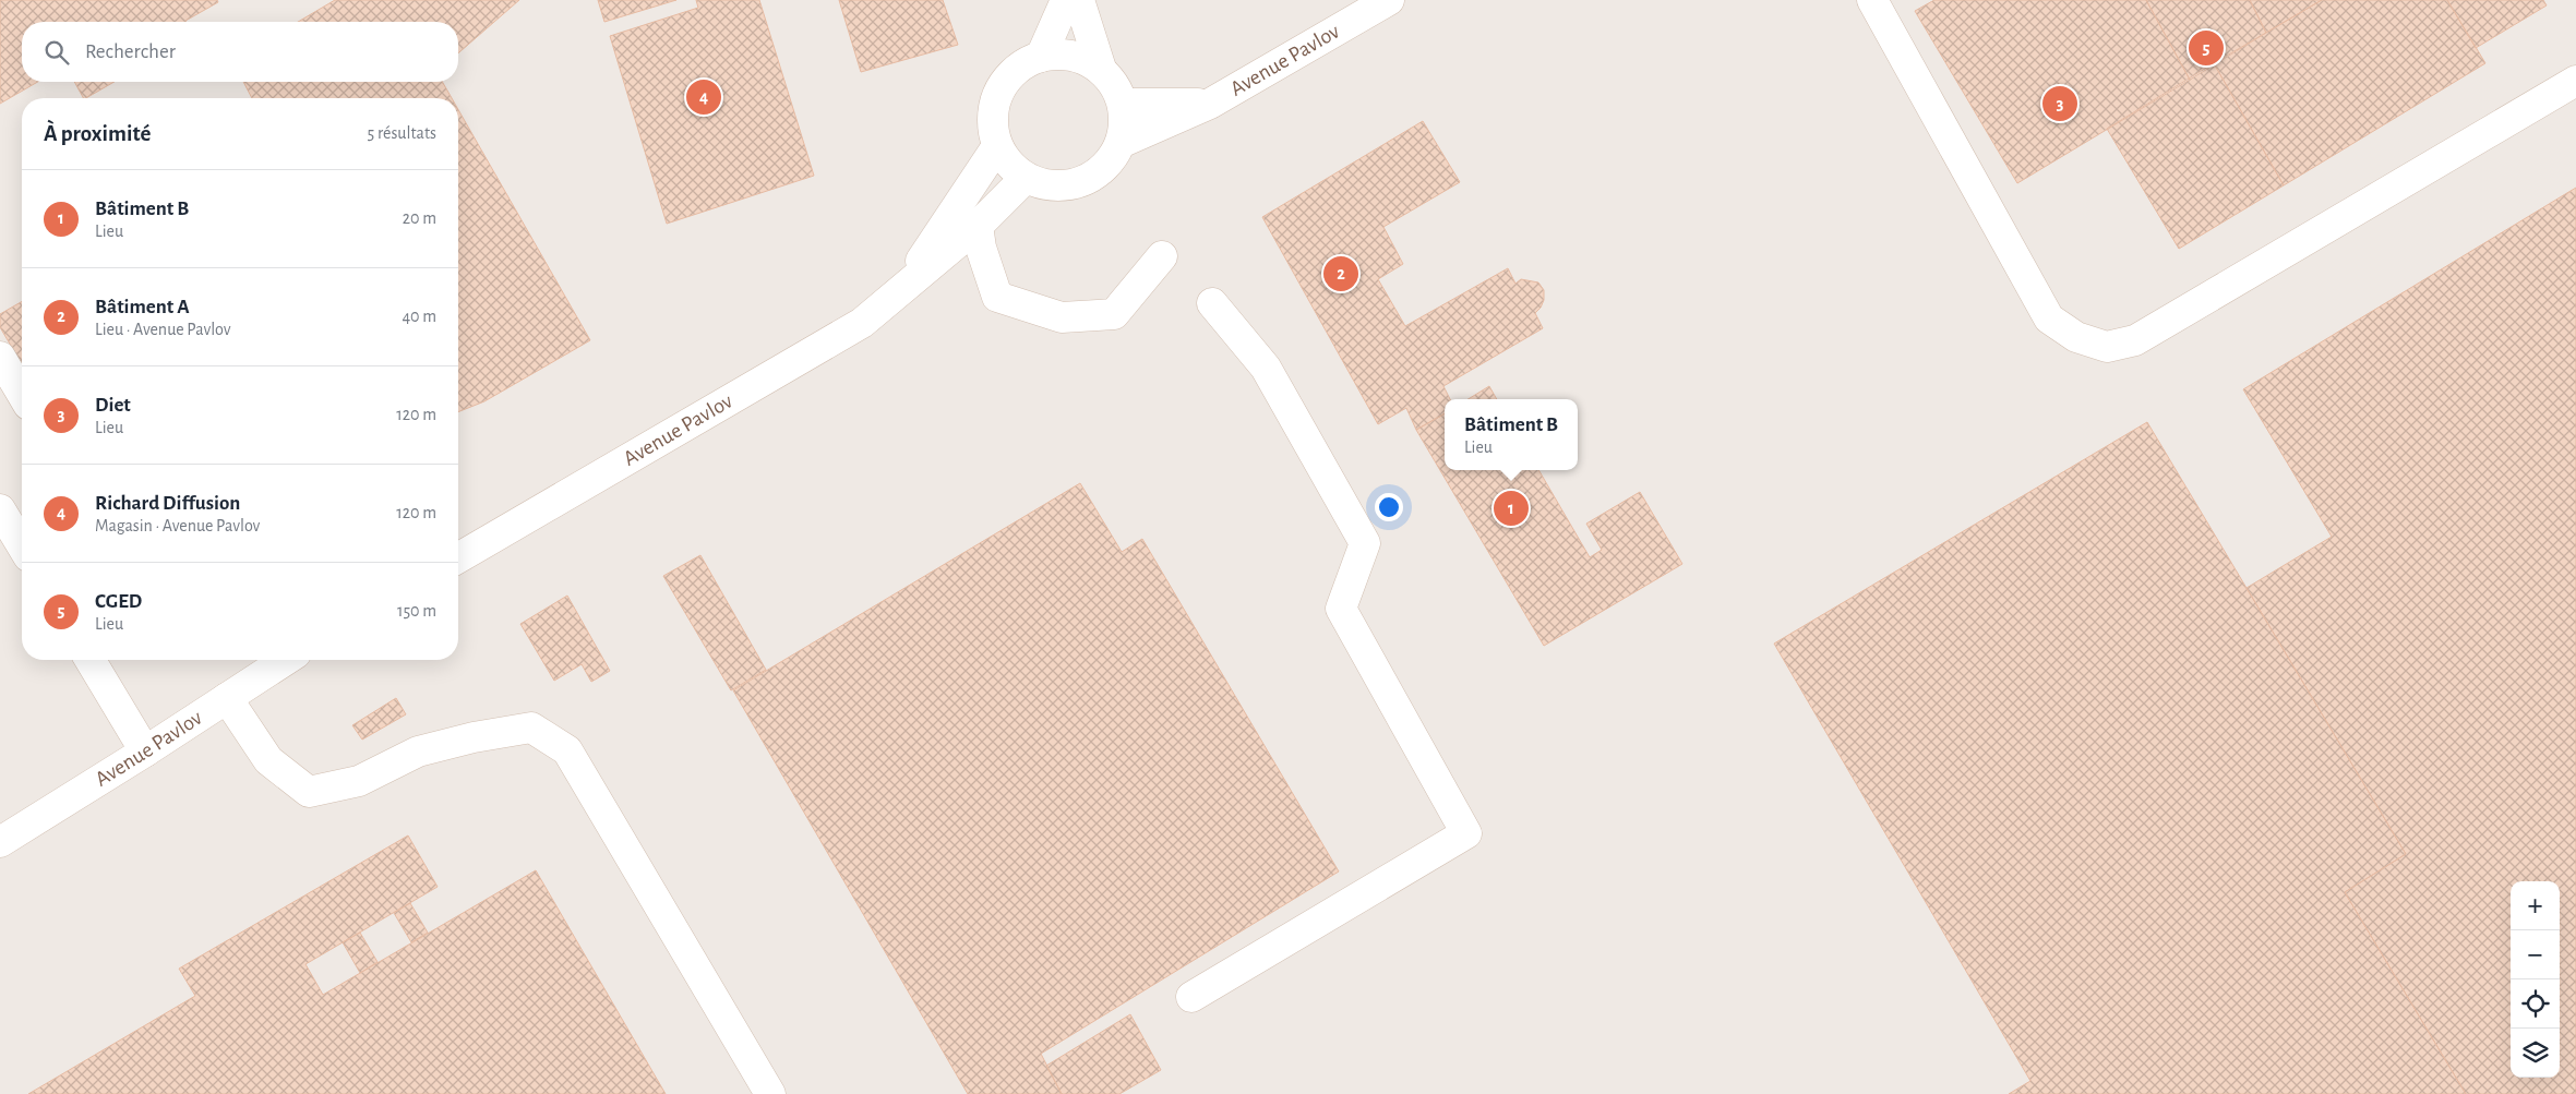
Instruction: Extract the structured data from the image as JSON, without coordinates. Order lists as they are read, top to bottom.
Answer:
{
  "streets": {
    "street": ["Avenue Pavlov"]
  },
  "page": {
    "search": "Rechercher",
    "pins": [
      "5",
      "4",
      "3",
      "2",
      "1"
    ],
    "heading": ["À proximité", "5 résultats"],
    "list": [
      {
        "mark": "1",
        "name": "Bâtiment B",
        "note": "Lieu",
        "value": "20 m"
      },
      {
        "mark": "2",
        "name": "Bâtiment A",
        "note": "Lieu · Avenue Pavlov",
        "value": "40 m"
      },
      {
        "mark": "3",
        "name": "Diet",
        "note": "Lieu",
        "value": "120 m"
      },
      {
        "mark": "4",
        "name": "Richard Diffusion",
        "note": "Magasin · Avenue Pavlov",
        "value": "120 m"
      },
      {
        "mark": "5",
        "name": "CGED",
        "note": "Lieu",
        "value": "150 m"
      }
    ],
    "popup": ["Bâtiment B", "Lieu"],
    "map_buttons": ["+", "−"]
  }
}
